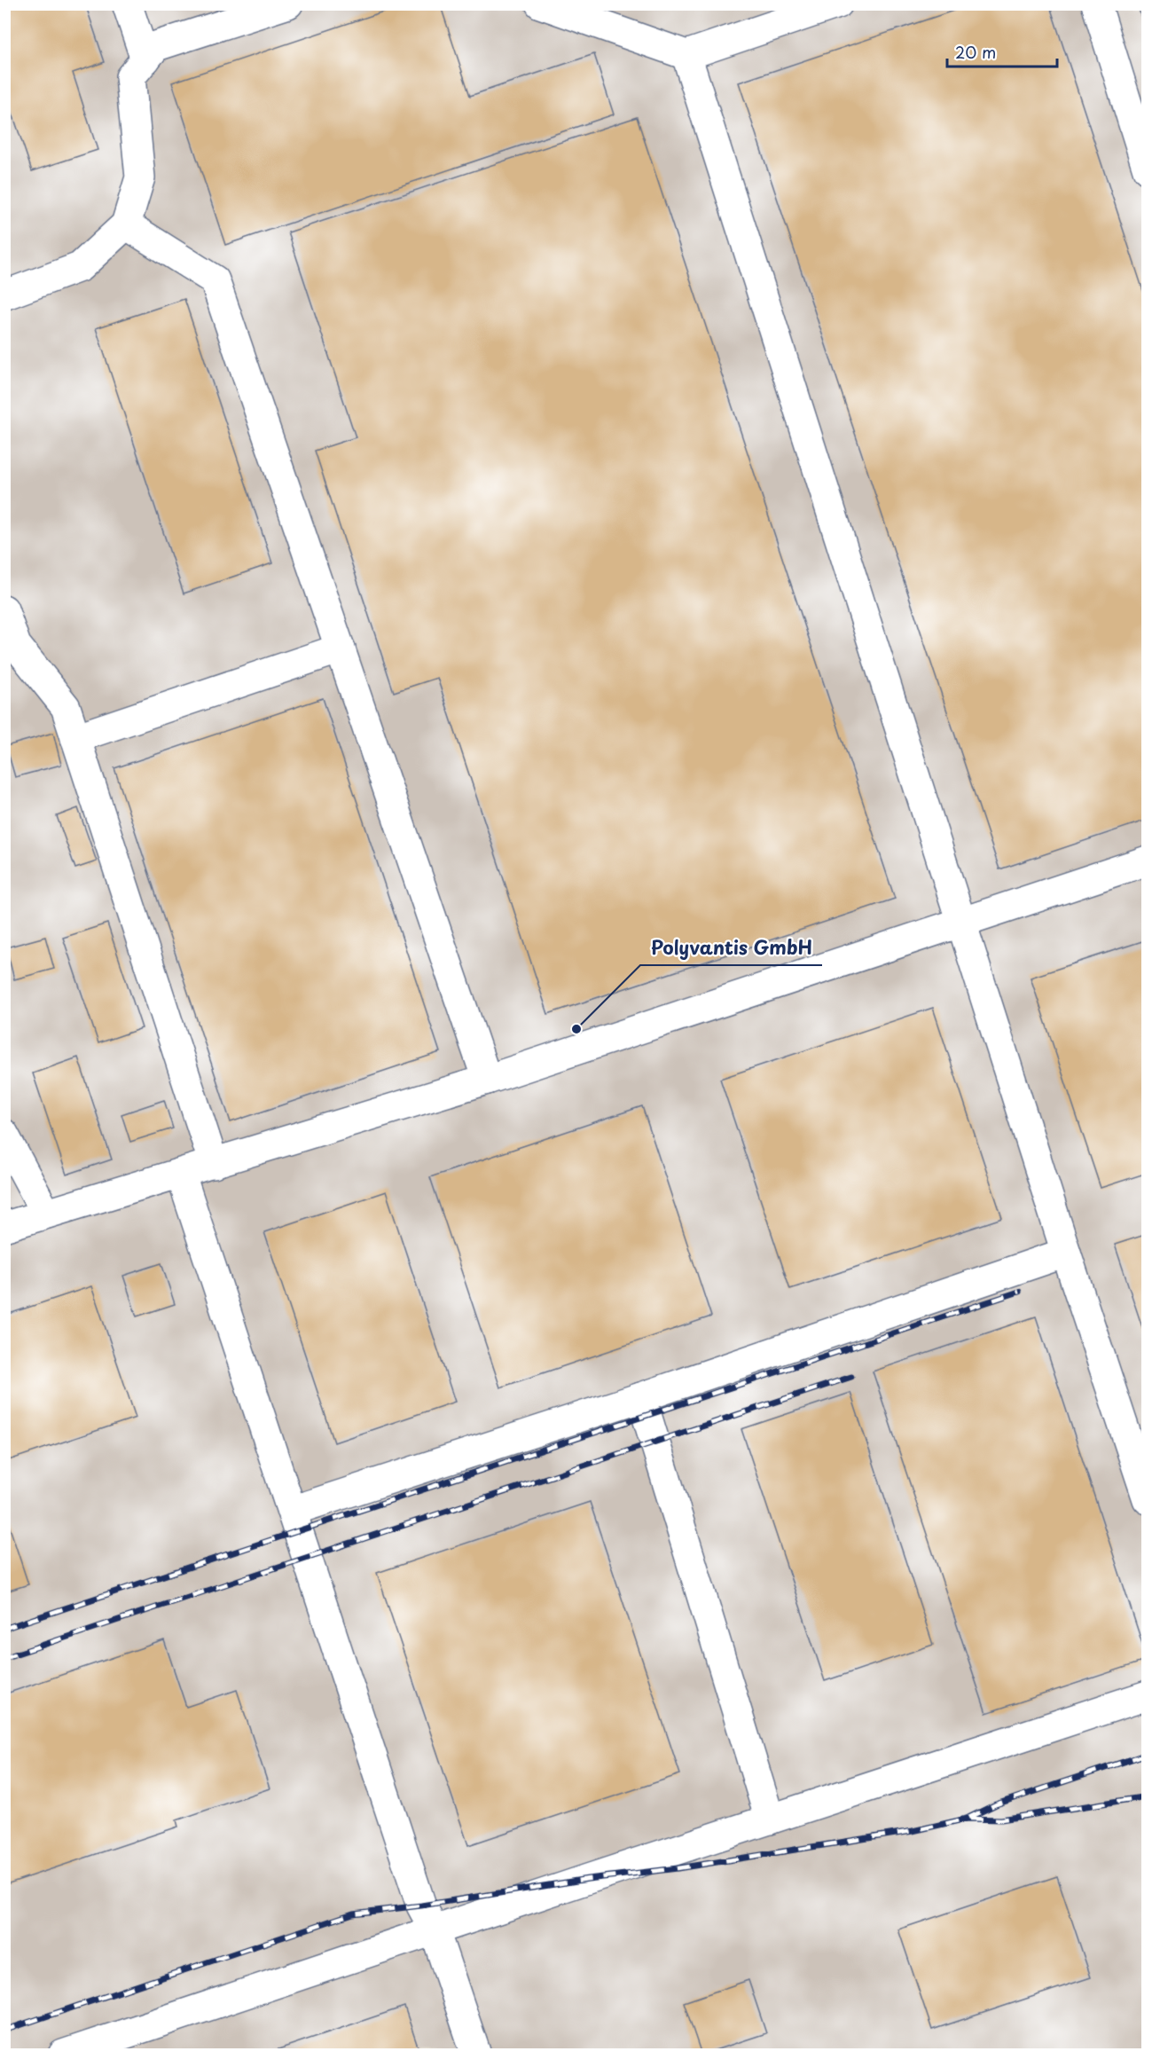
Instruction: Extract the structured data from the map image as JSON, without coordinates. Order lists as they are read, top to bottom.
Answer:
{
  "places": ["Polyvantis GmbH"],
  "scale_bar": "20 m"
}
